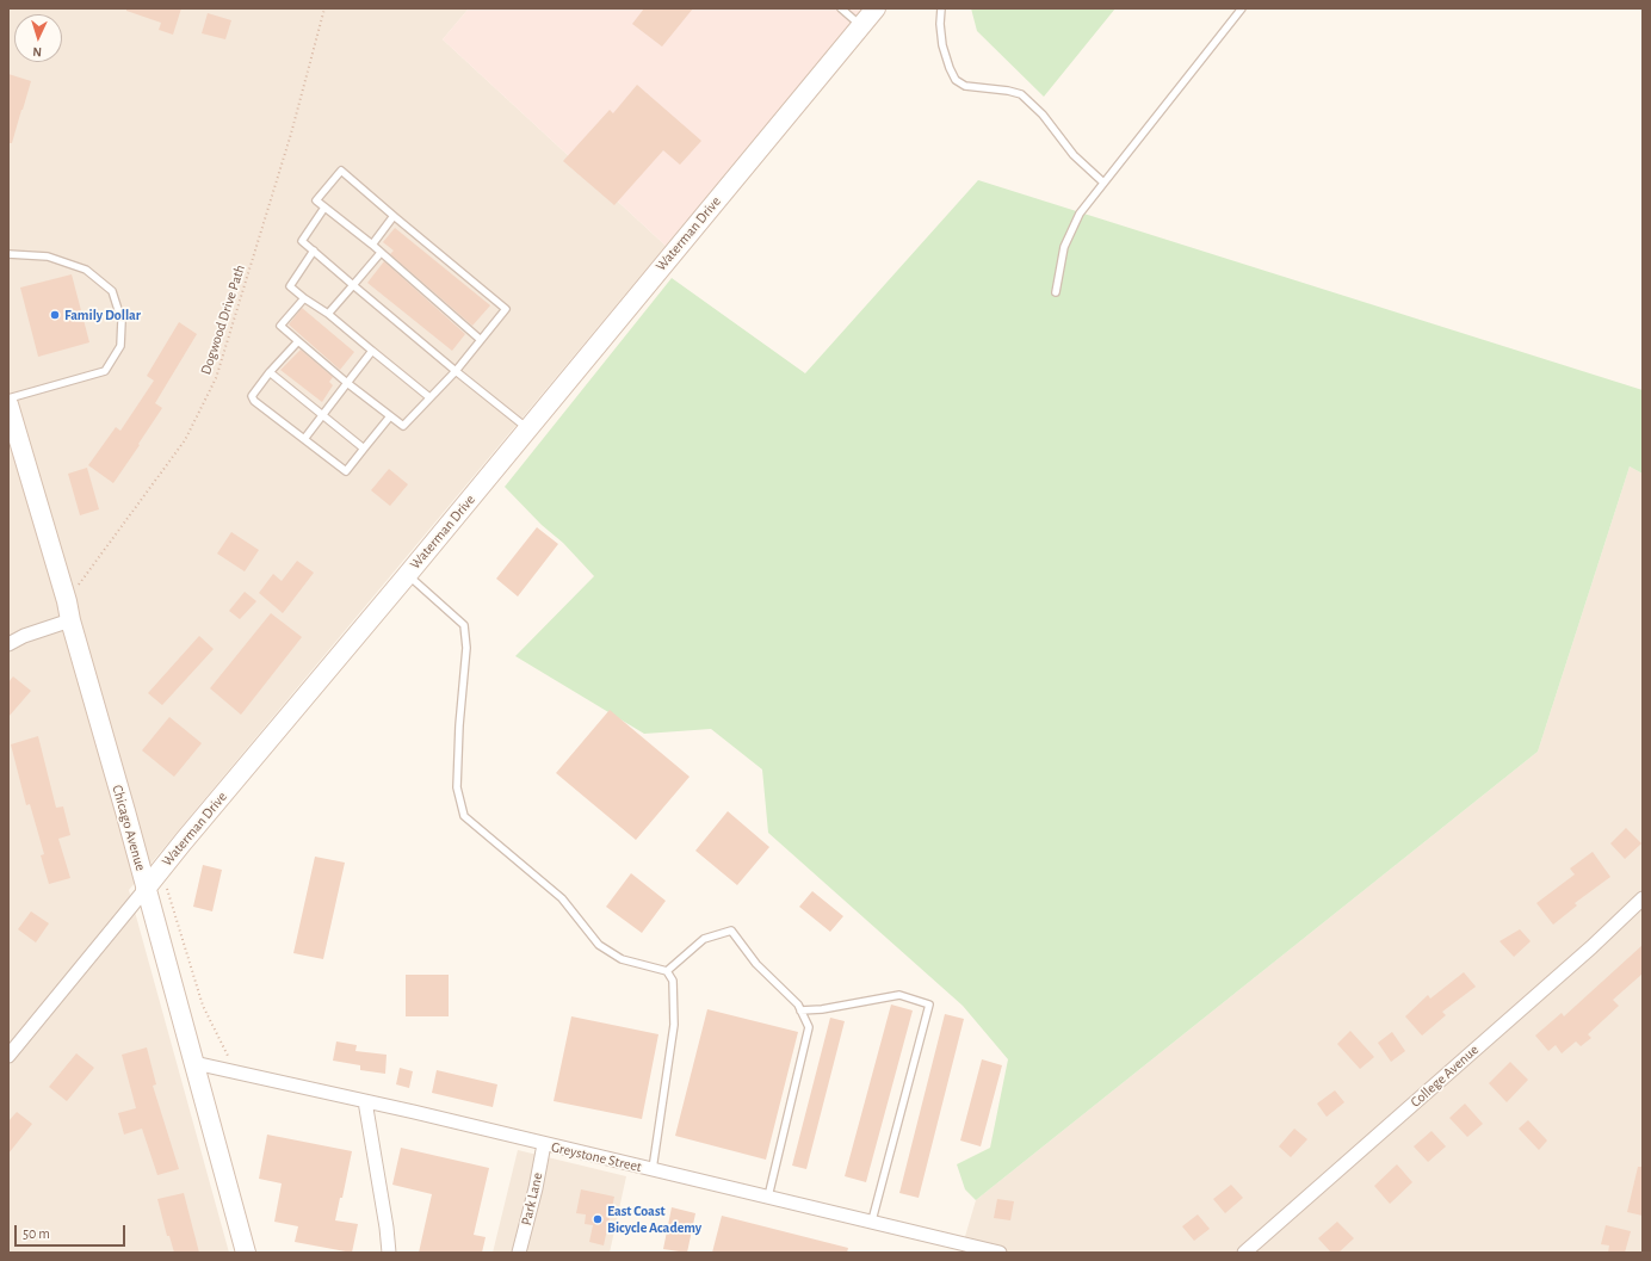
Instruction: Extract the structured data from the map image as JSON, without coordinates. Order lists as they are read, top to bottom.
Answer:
{
  "streets": {
    "street": [
      "Waterman Drive",
      "Chicago Avenue",
      "College Avenue",
      "Greystone Street",
      "Park Lane"
    ],
    "path": ["Dogwood Drive Path"]
  },
  "crossings": [
    ["Waterman Drive", "Chicago Avenue"],
    ["Dogwood Drive Path", "Chicago Avenue"],
    ["Chicago Avenue", "Greystone Street"],
    ["Greystone Street", "Park Lane"]
  ],
  "places": ["Family Dollar", "East Coast Bicycle Academy"],
  "scale_bar": "50 m",
  "north": "bottom"
}
